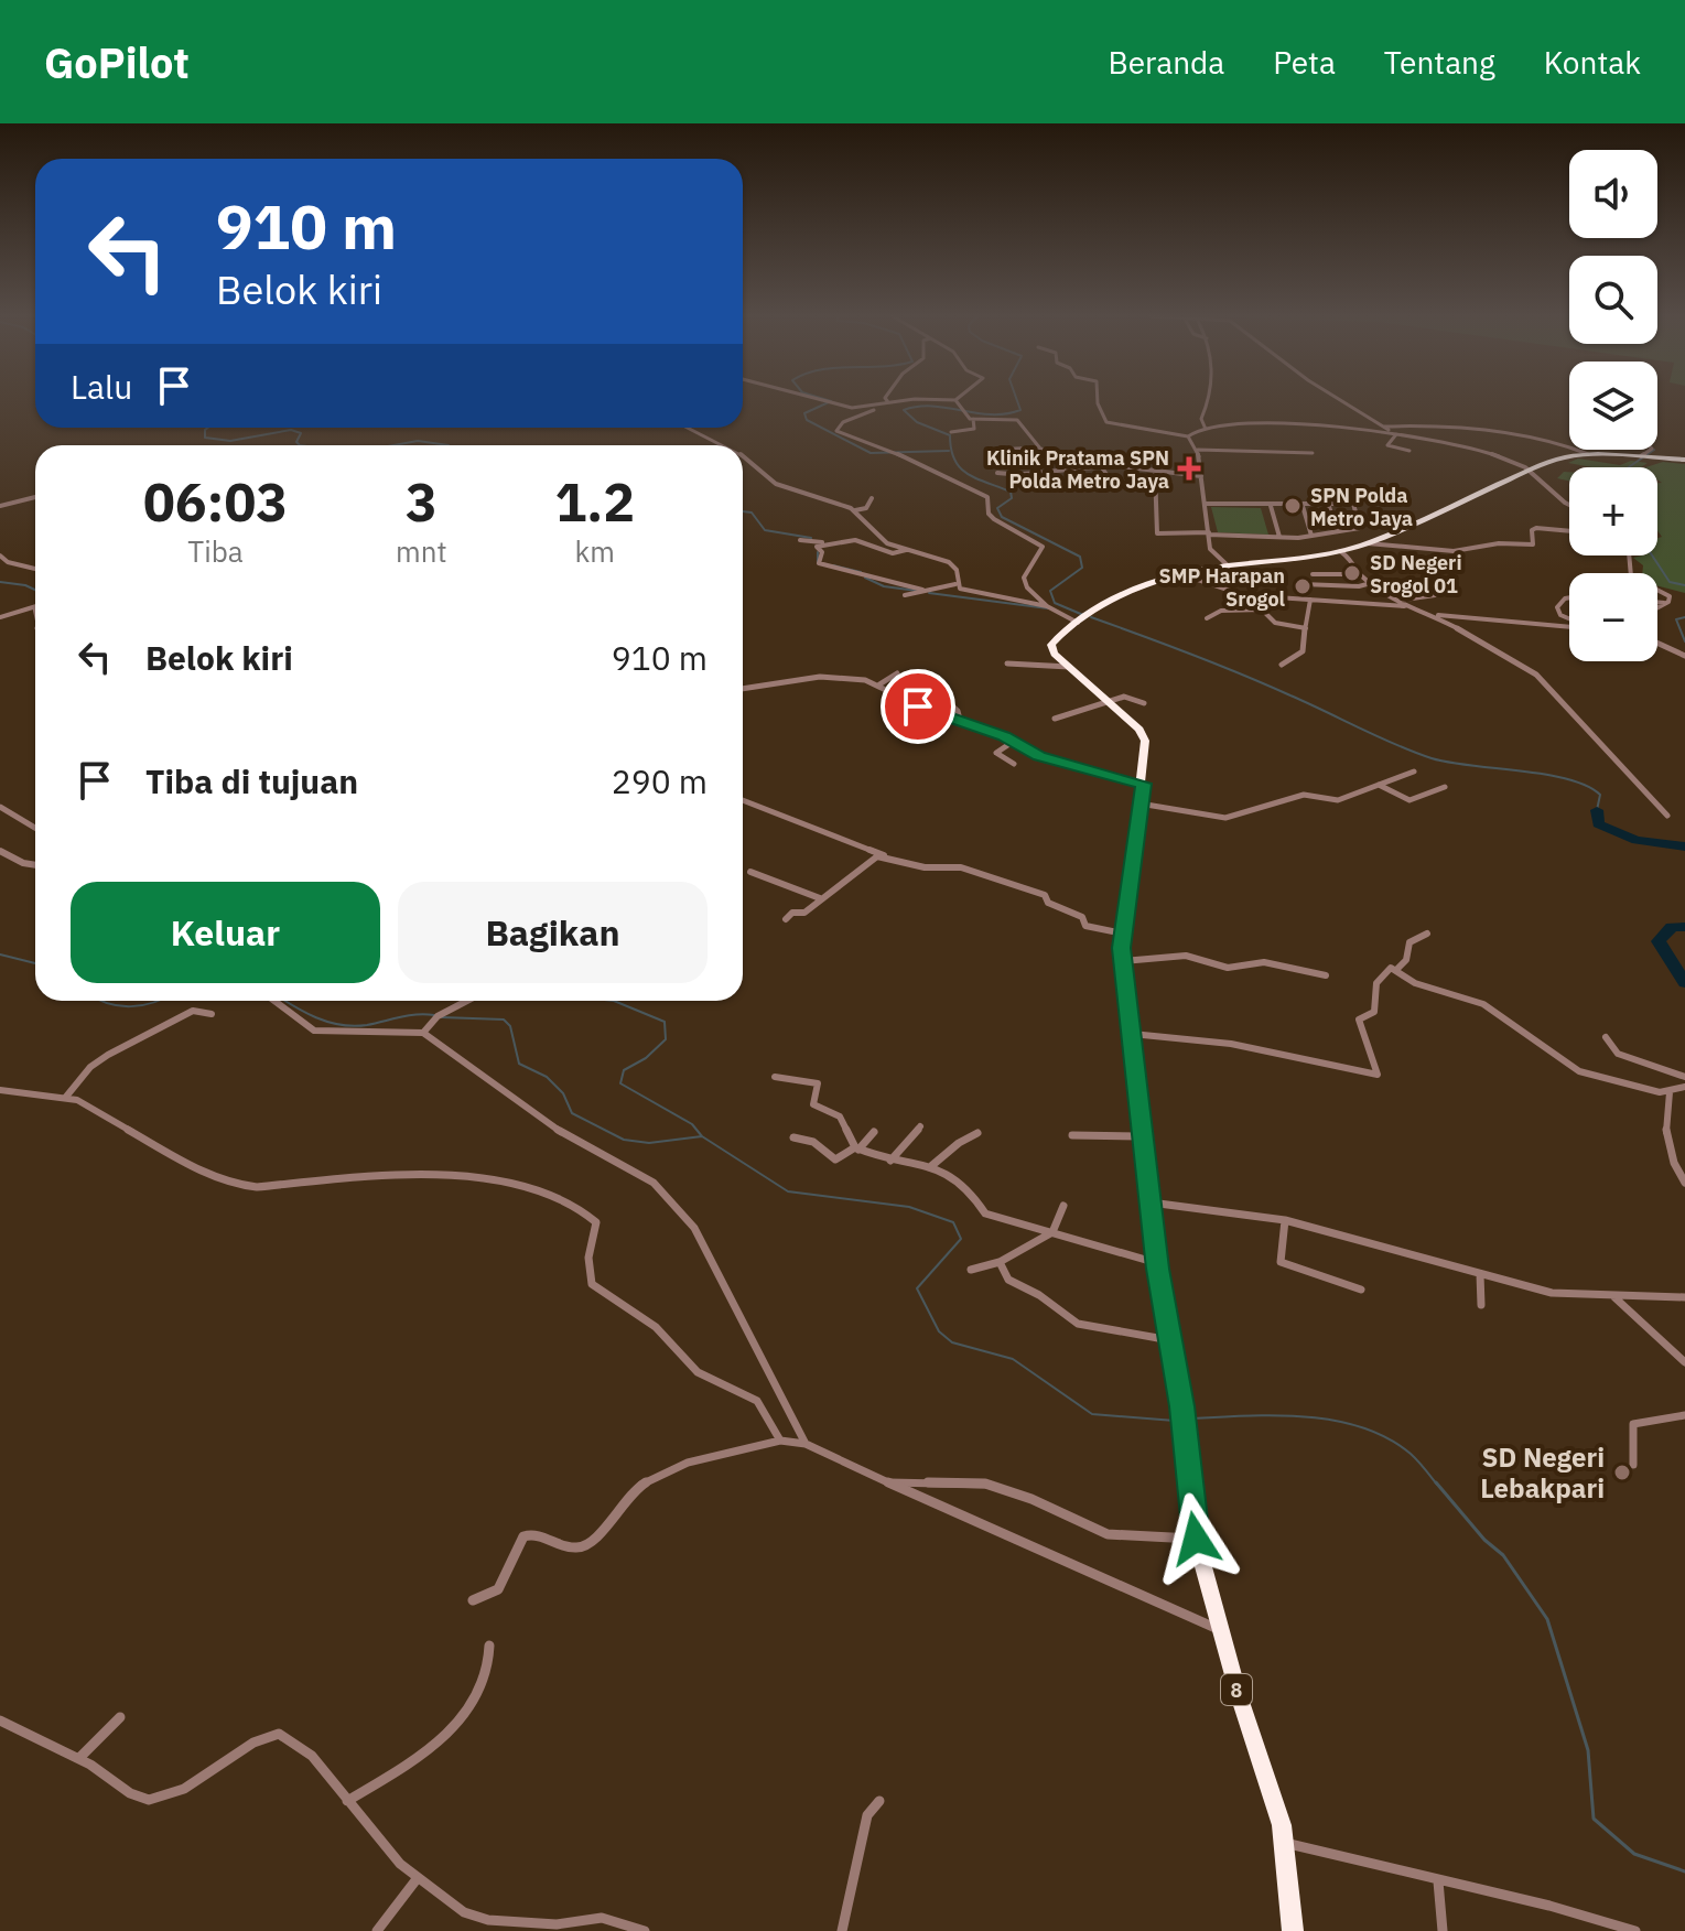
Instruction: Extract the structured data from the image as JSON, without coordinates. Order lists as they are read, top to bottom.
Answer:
{
  "streets": {
    "highway": ["8"]
  },
  "places": {
    "health": ["Klinik Pratama SPN Polda Metro Jaya"],
    "other": [
      "SPN Polda Metro Jaya",
      "SD Negeri Srogol 01",
      "SMP Harapan Srogol",
      "SD Negeri Lebakpari"
    ]
  },
  "page": {
    "header": "GoPilot",
    "nav": [
      "Beranda",
      "Peta",
      "Tentang",
      "Kontak"
    ],
    "map_buttons": ["+", "−"],
    "turn": ["910 m", "Belok kiri"],
    "then": "Lalu",
    "eta": [
      "06:03",
      "Tiba",
      "3",
      "mnt",
      "1.2",
      "km"
    ],
    "list": [
      {
        "name": "Belok kiri",
        "value": "910 m"
      },
      {
        "name": "Tiba di tujuan",
        "value": "290 m"
      }
    ],
    "buttons": ["Keluar", "Bagikan"]
  }
}
